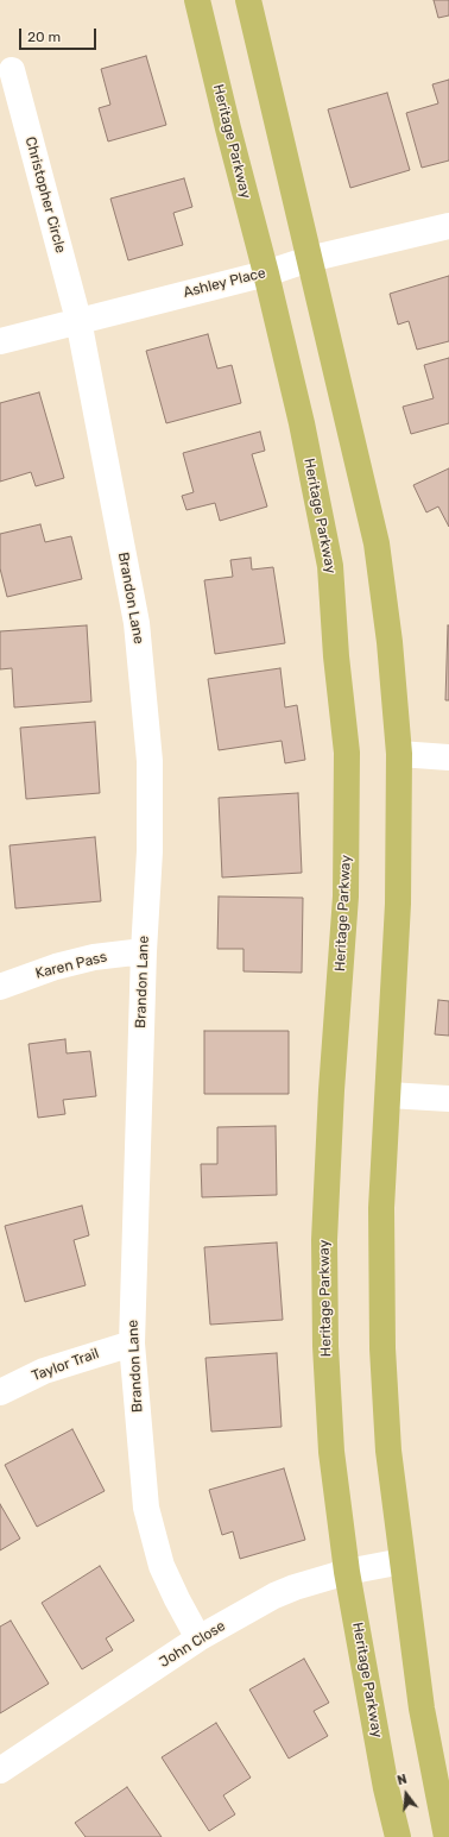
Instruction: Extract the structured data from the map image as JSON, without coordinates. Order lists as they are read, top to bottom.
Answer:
{
  "streets": {
    "main road": ["Heritage Parkway"],
    "street": [
      "Christopher Circle",
      "Ashley Place",
      "Brandon Lane",
      "Karen Pass",
      "Taylor Trail",
      "John Close"
    ]
  },
  "crossings": [
    ["Heritage Parkway", "Ashley Place"],
    ["Heritage Parkway", "John Close"],
    ["Christopher Circle", "Ashley Place"],
    ["Christopher Circle", "Brandon Lane"],
    ["Ashley Place", "Brandon Lane"],
    ["Brandon Lane", "Karen Pass"],
    ["Brandon Lane", "Taylor Trail"],
    ["Brandon Lane", "John Close"]
  ],
  "scale_bar": "20 m",
  "north": "top"
}
